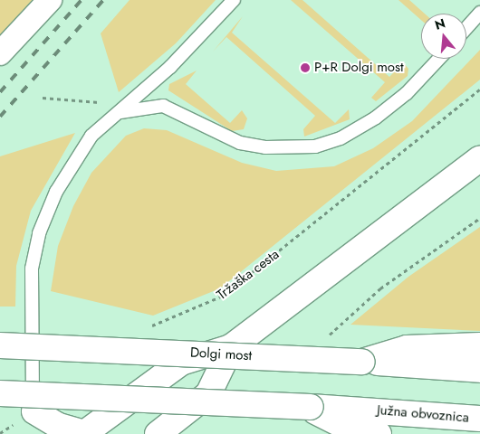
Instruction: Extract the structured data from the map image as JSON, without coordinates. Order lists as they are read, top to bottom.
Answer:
{
  "streets": {
    "main road": ["Dolgi most", "Južna obvoznica"],
    "path": ["Tržaška cesta"]
  },
  "places": ["P+R Dolgi most"],
  "north": "top"
}
